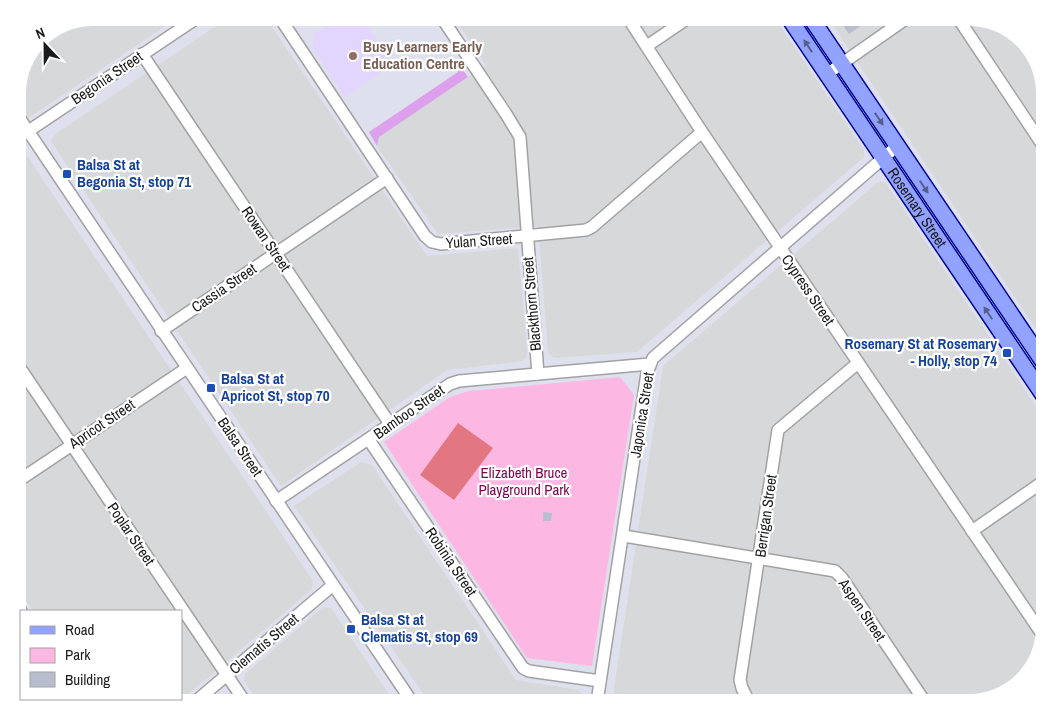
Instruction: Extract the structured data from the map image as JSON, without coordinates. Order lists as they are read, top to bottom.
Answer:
{
  "streets": {
    "main road": ["Rosemary Street"],
    "street": [
      "Begonia Street",
      "Rowan Street",
      "Yulan Street",
      "Cassia Street",
      "Cypress Street",
      "Blackthorn Street",
      "Bamboo Street",
      "Japonica Street",
      "Apricot Street",
      "Balsa Street",
      "Berrigan Street",
      "Poplar Street",
      "Robinia Street",
      "Aspen Street",
      "Clematis Street"
    ]
  },
  "crossings": [
    ["Begonia Street", "Rowan Street"],
    ["Begonia Street", "Balsa Street"],
    ["Rosemary Street", "Japonica Street"],
    ["Rowan Street", "Cassia Street"],
    ["Rowan Street", "Bamboo Street"],
    ["Yulan Street", "Cassia Street"],
    ["Yulan Street", "Cypress Street"],
    ["Yulan Street", "Blackthorn Street"],
    ["Cassia Street", "Balsa Street"],
    ["Cypress Street", "Japonica Street"],
    ["Cypress Street", "Berrigan Street"],
    ["Blackthorn Street", "Bamboo Street"],
    ["Bamboo Street", "Japonica Street"],
    ["Bamboo Street", "Balsa Street"],
    ["Bamboo Street", "Robinia Street"],
    ["Japonica Street", "Robinia Street"],
    ["Japonica Street", "Aspen Street"],
    ["Apricot Street", "Balsa Street"],
    ["Apricot Street", "Poplar Street"],
    ["Balsa Street", "Clematis Street"],
    ["Berrigan Street", "Aspen Street"],
    ["Poplar Street", "Clematis Street"]
  ],
  "parks": ["Elizabeth Bruce Playground Park"],
  "places": {
    "other": ["Busy Learners Early Education Centre"],
    "transit": [
      "Balsa St at Begonia St, stop 71",
      "Rosemary St at Rosemary - Holly, stop 74",
      "Balsa St at Apricot St, stop 70",
      "Balsa St at Clematis St, stop 69"
    ]
  },
  "legend": ["Road", "Park", "Building"],
  "north": "top"
}
